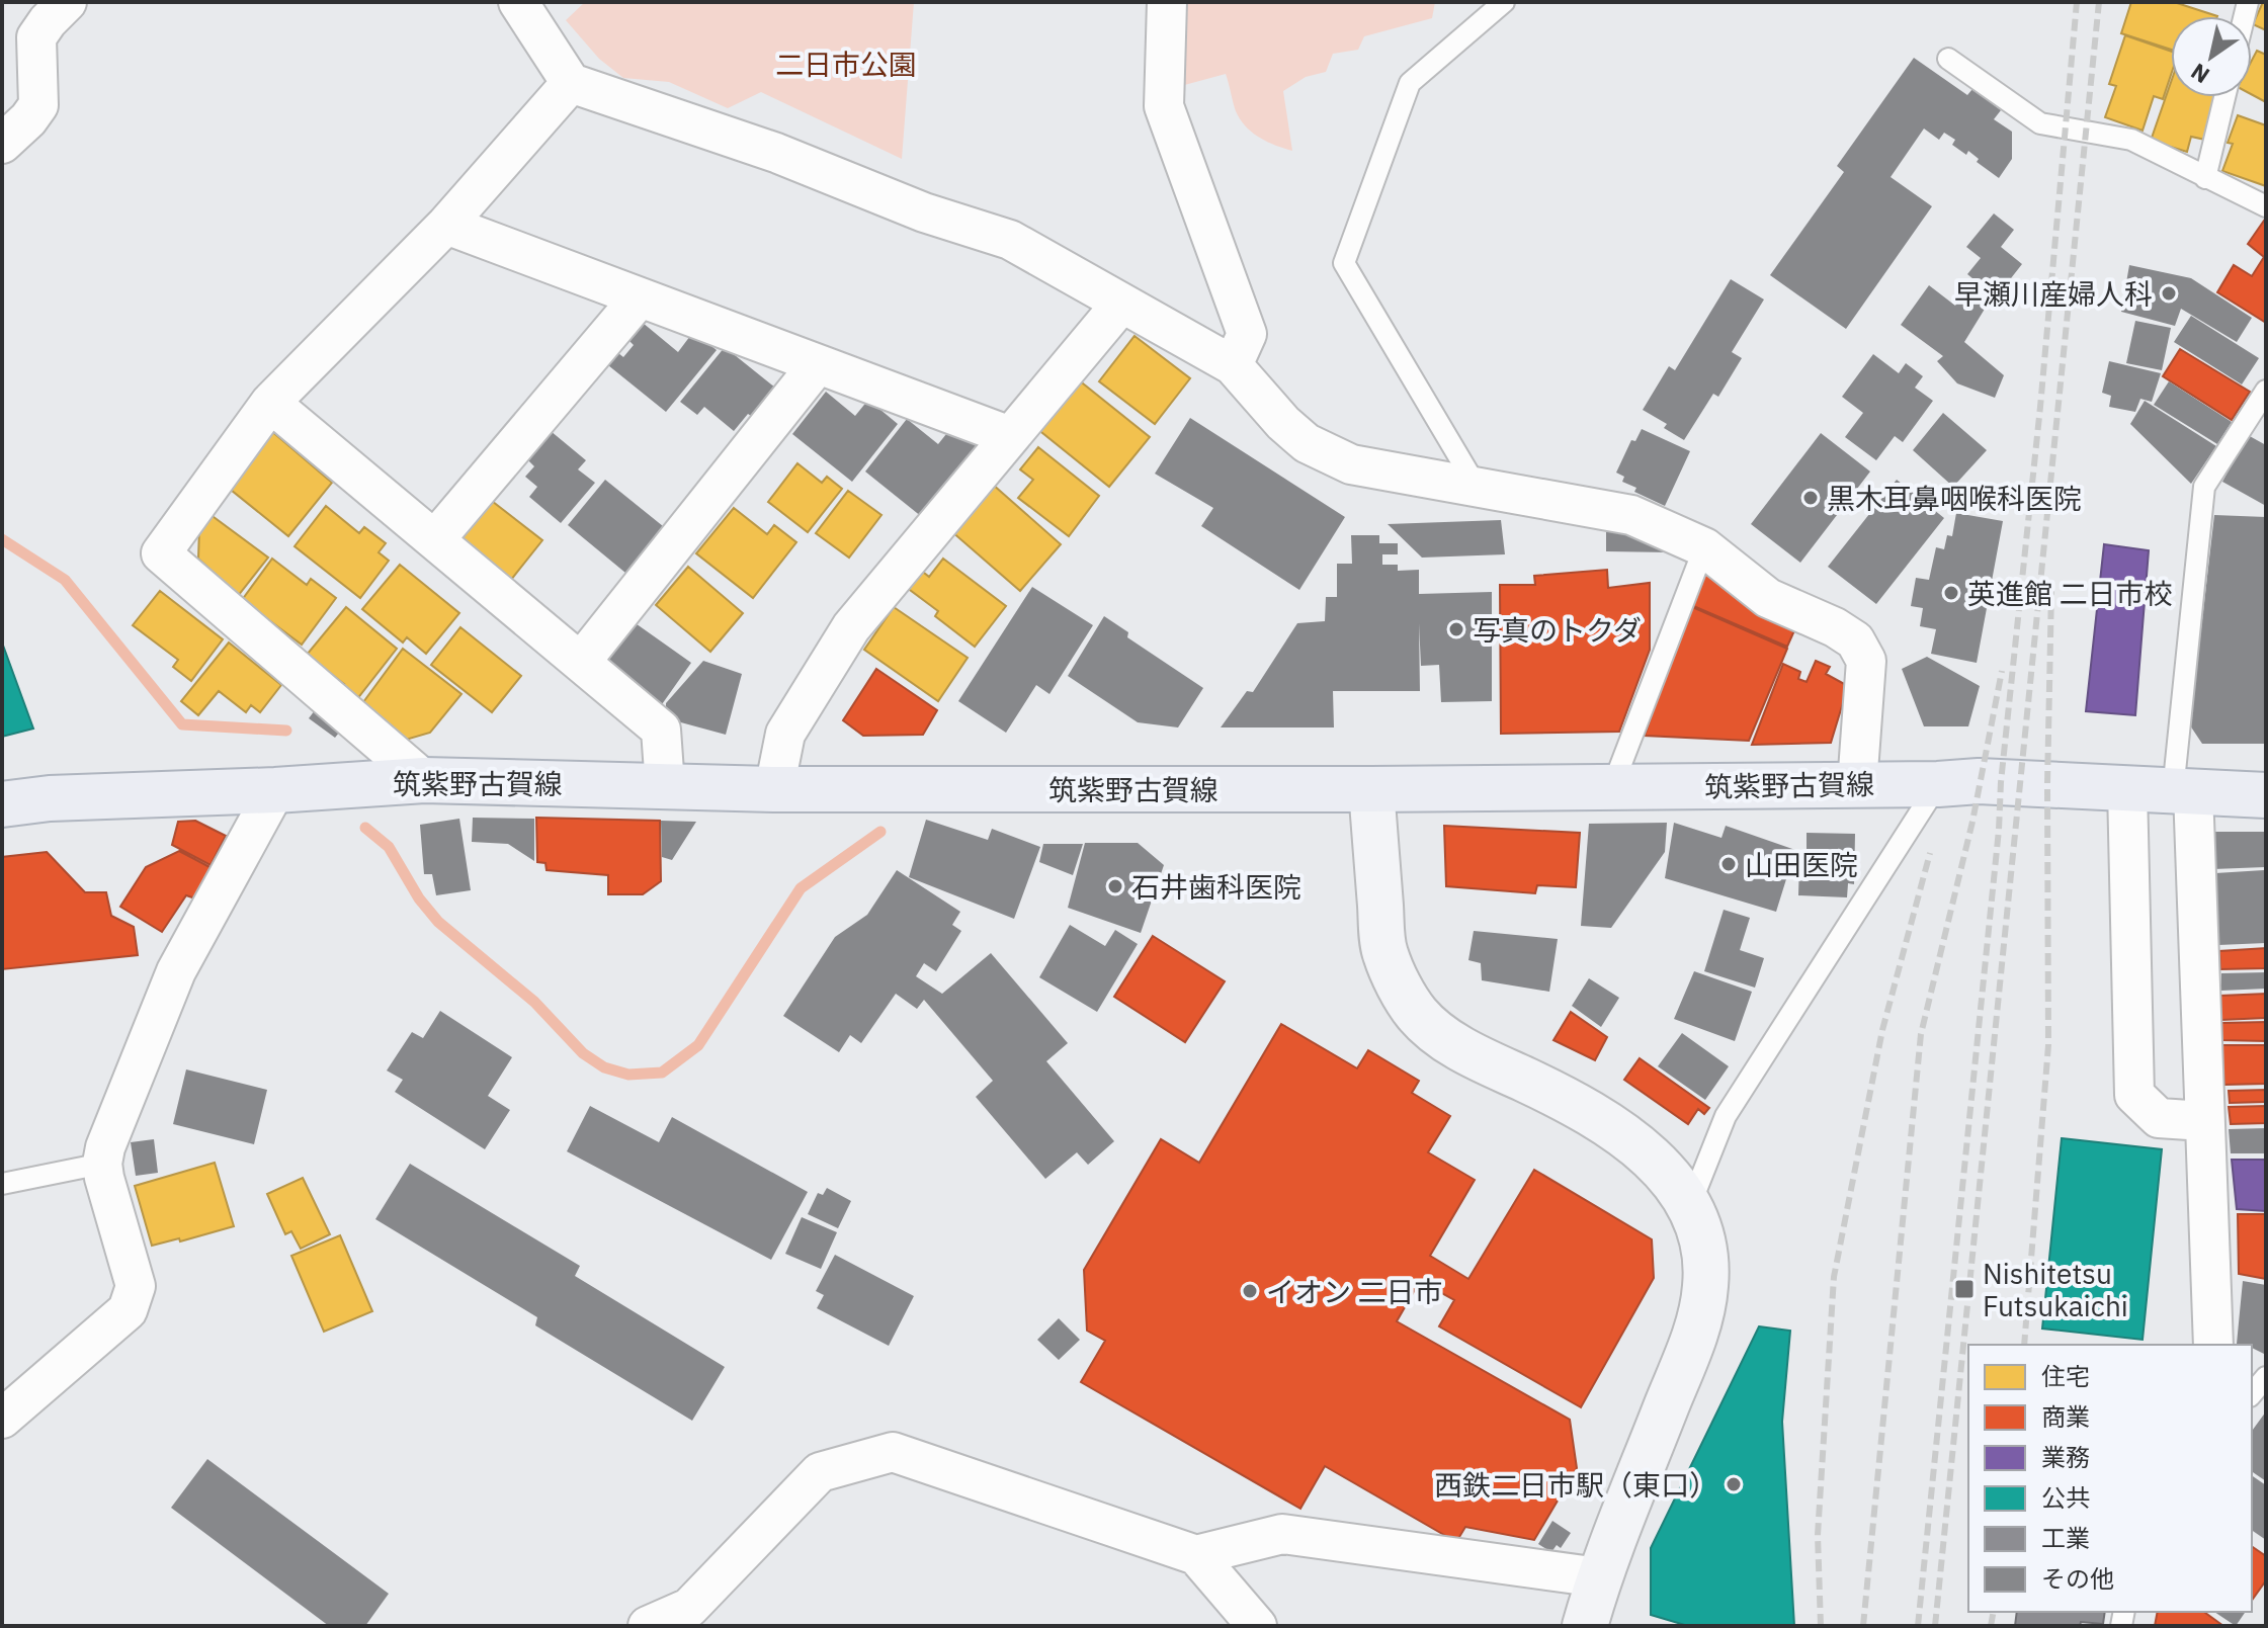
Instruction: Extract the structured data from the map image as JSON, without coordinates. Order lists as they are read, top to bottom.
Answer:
{
  "streets": {
    "main road": ["筑紫野古賀線"]
  },
  "parks": ["二日市公園"],
  "places": {
    "other": [
      "早瀬川産婦人科",
      "黒木耳鼻咽喉科医院",
      "英進館 二日市校",
      "写真のトクダ",
      "山田医院",
      "石井歯科医院",
      "イオン 二日市",
      "西鉄二日市駅（東口）"
    ],
    "transit": ["Nishitetsu Futsukaichi"]
  },
  "legend": [
    "住宅",
    "商業",
    "業務",
    "公共",
    "工業",
    "その他"
  ],
  "north": "bottom left"
}
